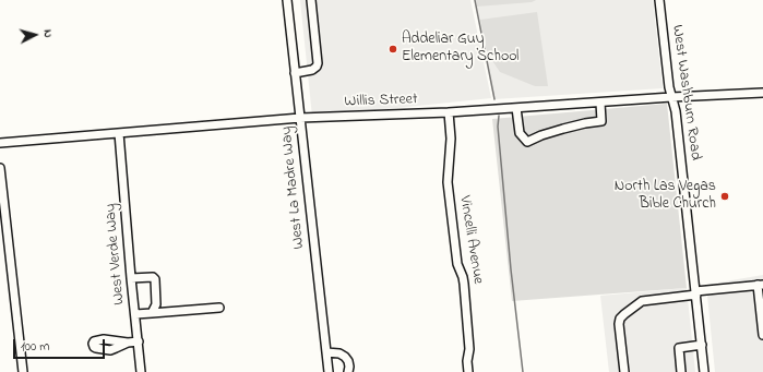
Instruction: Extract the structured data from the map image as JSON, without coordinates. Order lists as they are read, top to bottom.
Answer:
{
  "streets": {
    "street": [
      "West Washburn Road",
      "Willis Street",
      "West La Madre Way",
      "Vincelli Avenue",
      "West Verde Way"
    ]
  },
  "crossings": [
    ["West Washburn Road", "Willis Street"],
    ["Willis Street", "West La Madre Way"],
    ["Willis Street", "Vincelli Avenue"],
    ["Willis Street", "West Verde Way"]
  ],
  "places": ["Addeliar Guy Elementary School", "North Las Vegas Bible Church"],
  "scale_bar": "100 m",
  "north": "right"
}
